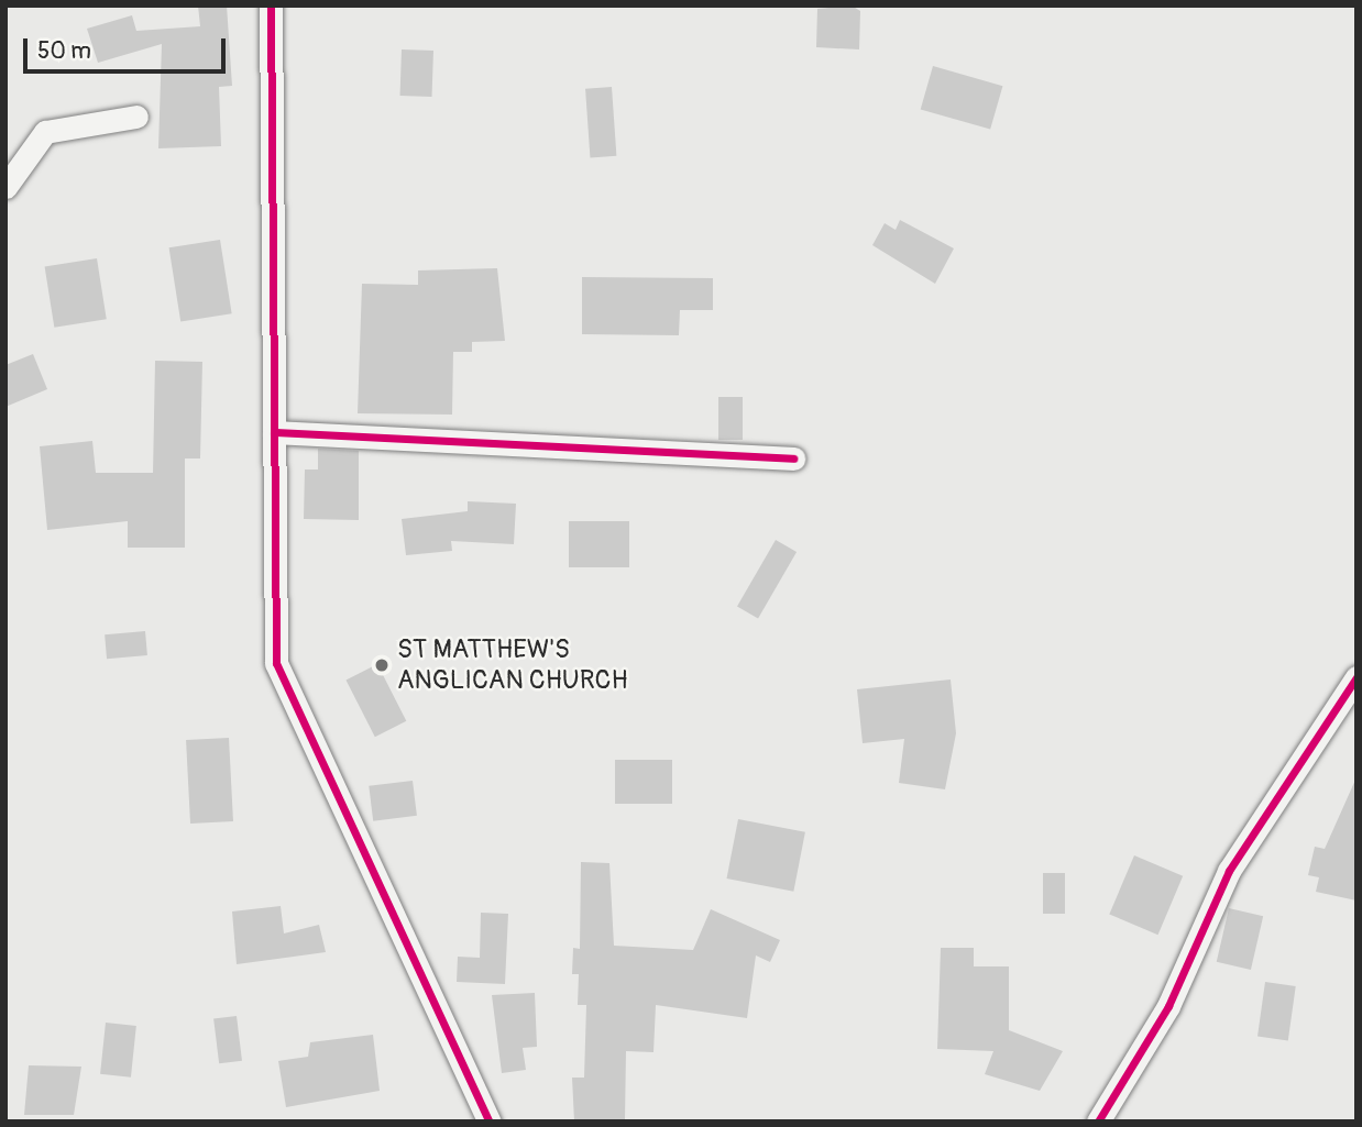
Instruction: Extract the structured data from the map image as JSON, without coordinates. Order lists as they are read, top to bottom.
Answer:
{
  "places": ["ST MATTHEW'S ANGLICAN CHURCH"],
  "scale_bar": "50 m"
}
